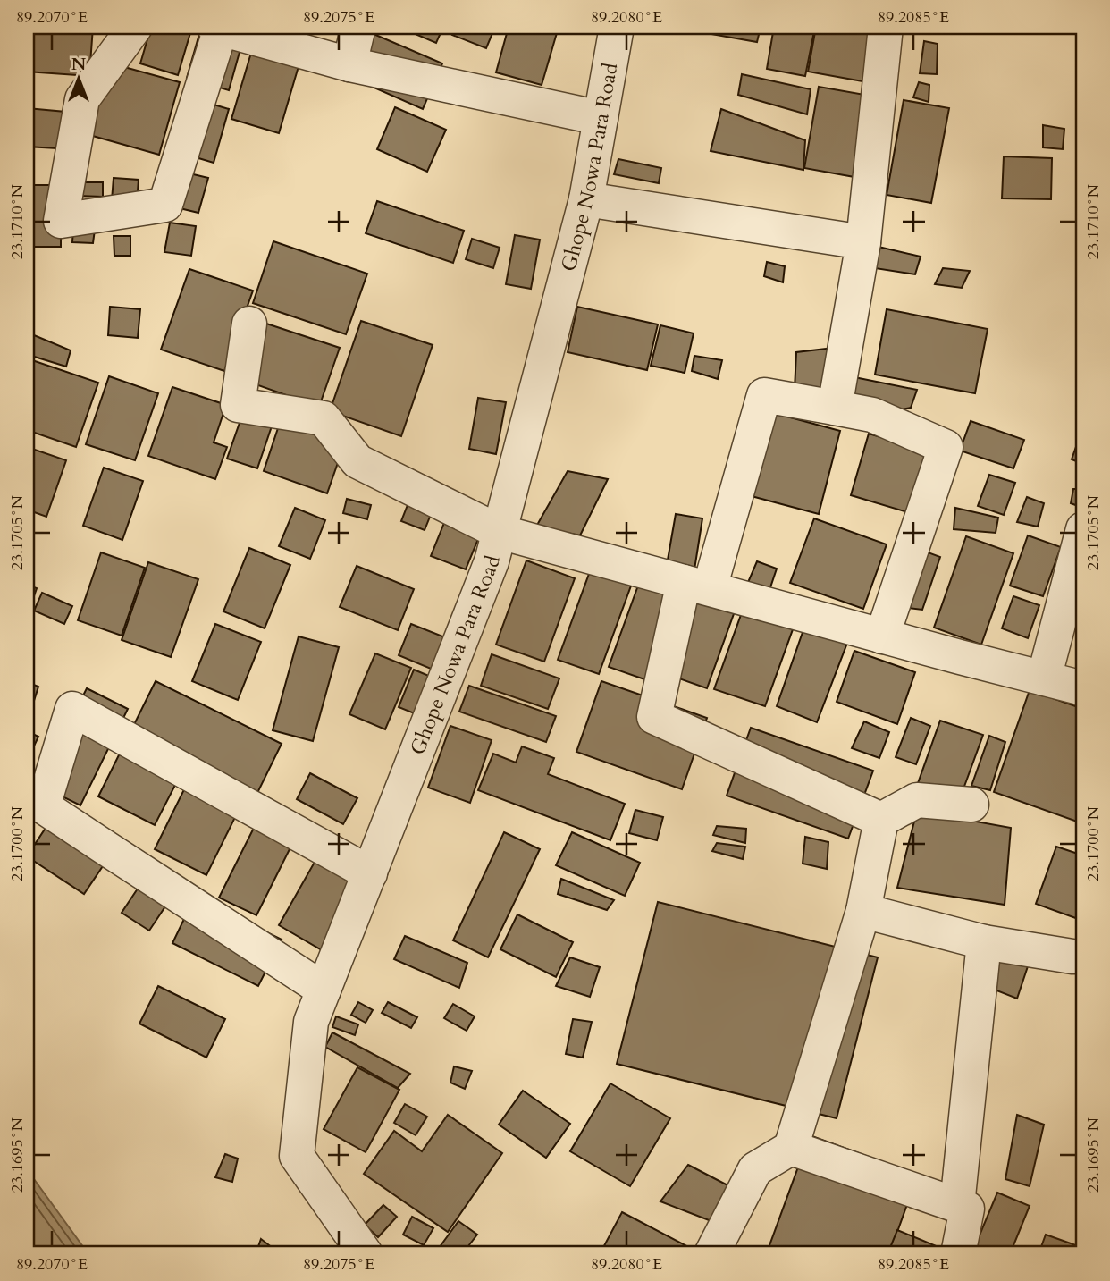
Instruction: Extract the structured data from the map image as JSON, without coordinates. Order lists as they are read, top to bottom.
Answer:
{
  "streets": {
    "street": ["Ghope Nowa Para Road"]
  },
  "north": "top",
  "coordinates": [
    "89.2070°E",
    "89.2075°E",
    "89.2080°E",
    "89.2085°E",
    "23.1710°N",
    "23.1705°N",
    "23.1700°N",
    "23.1695°N"
  ]
}
